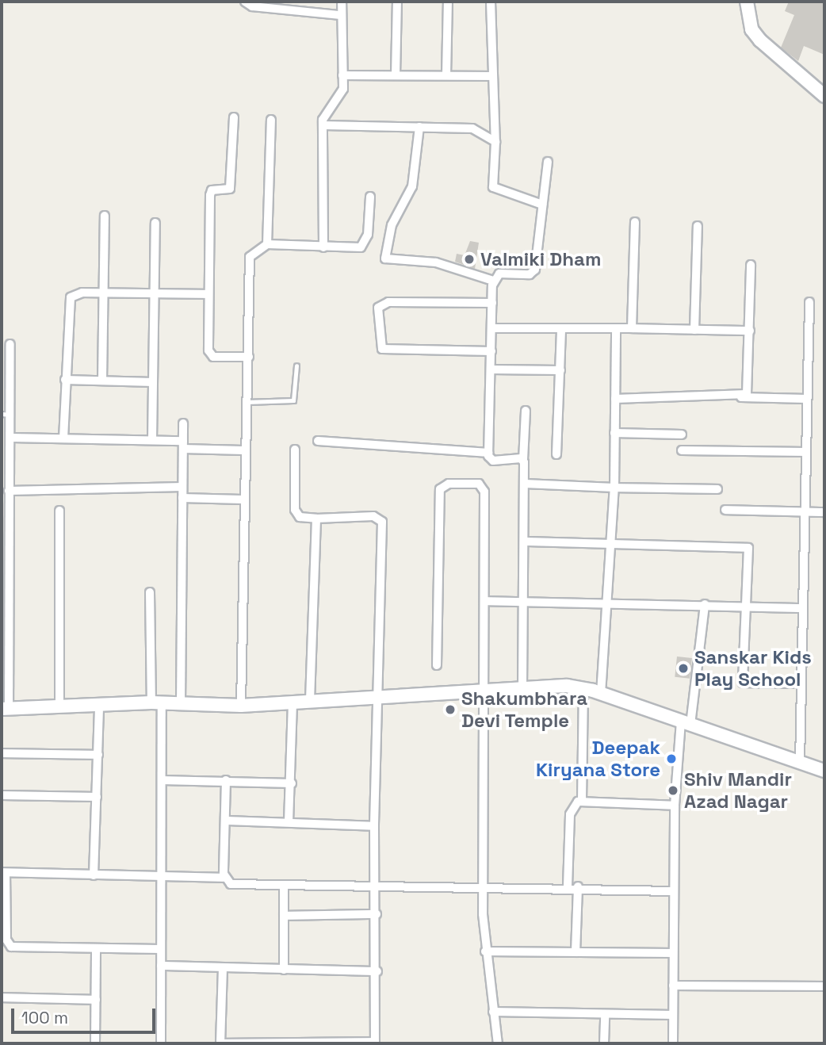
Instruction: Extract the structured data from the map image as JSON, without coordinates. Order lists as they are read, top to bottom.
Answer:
{
  "places": [
    "Valmiki Dham",
    "Sanskar Kids Play School",
    "Shakumbhara Devi Temple",
    "Deepak Kiryana Store",
    "Shiv Mandir Azad Nagar"
  ],
  "scale_bar": "100 m"
}
